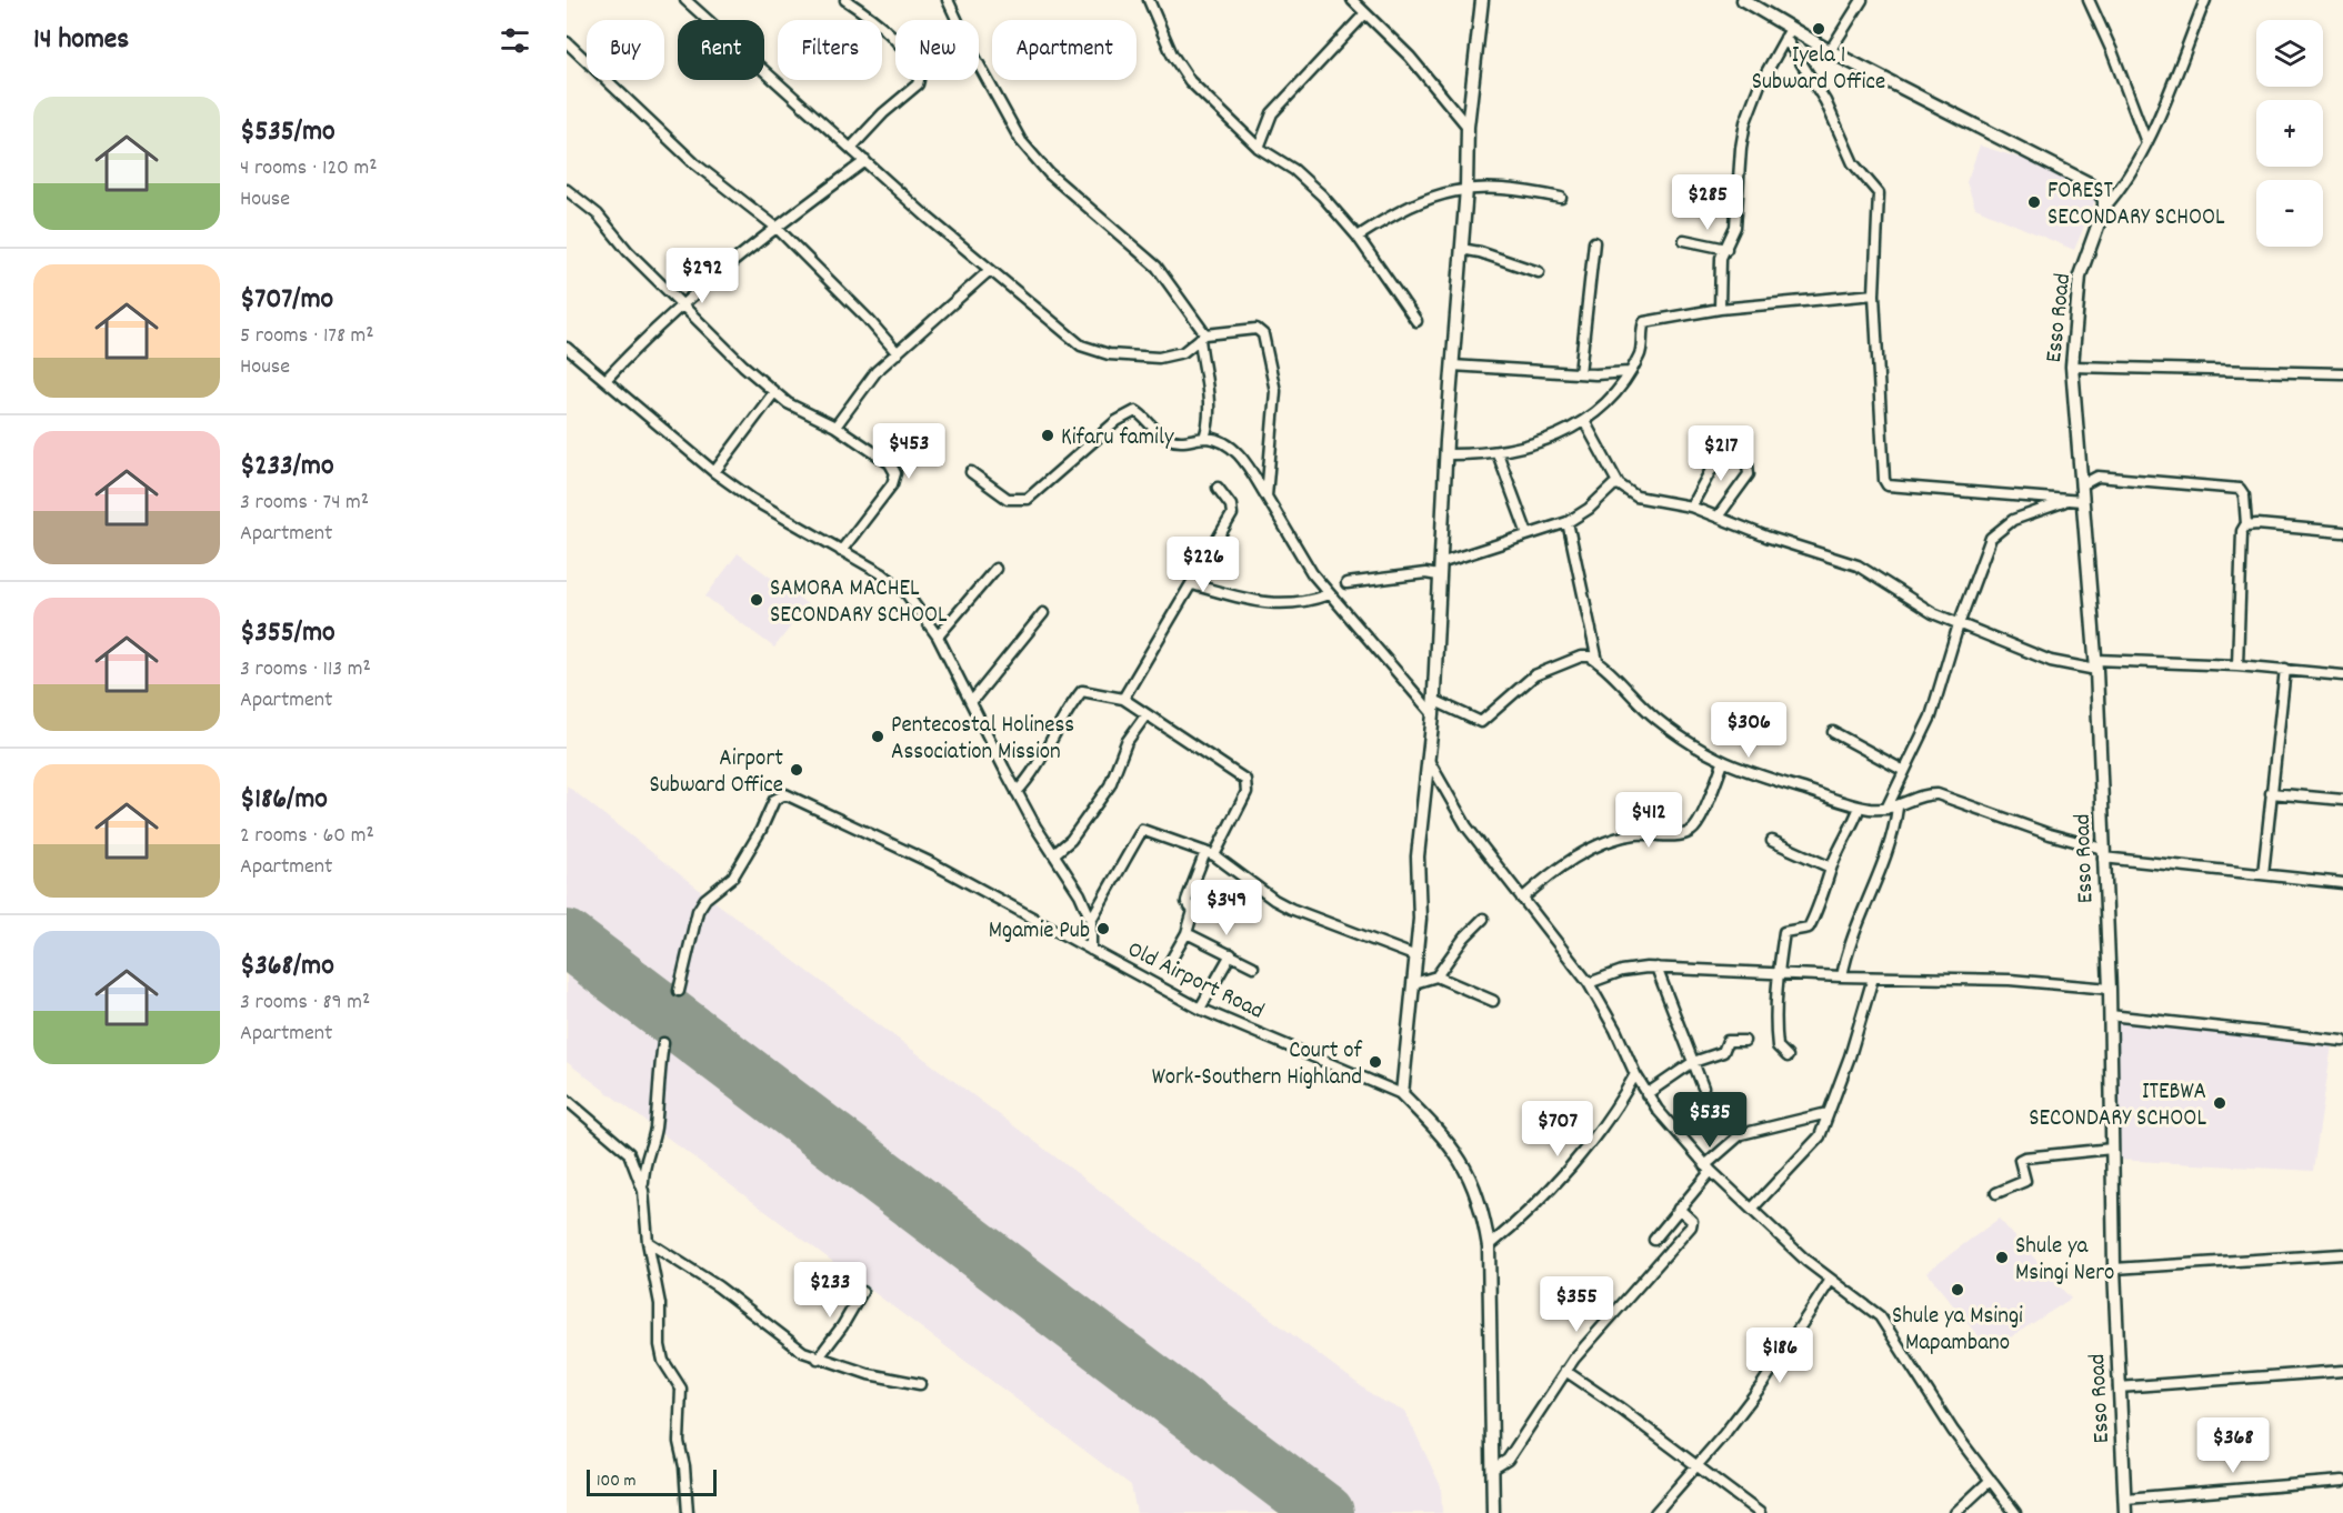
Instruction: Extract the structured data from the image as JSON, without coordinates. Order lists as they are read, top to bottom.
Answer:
{
  "streets": {
    "street": ["Esso Road", "Old Airport Road"]
  },
  "places": [
    "Iyela 1 Subward Office",
    "FOREST SECONDARY SCHOOL",
    "Kifaru family",
    "SAMORA MACHEL SECONDARY SCHOOL",
    "Pentecostal Holiness Association Mission",
    "Airport Subward Office",
    "Mgamie Pub",
    "Court of Work-Southern Highland",
    "ITEBWA SECONDARY SCHOOL",
    "Shule ya Msingi Nero",
    "Shule ya Msingi Mapambano"
  ],
  "scale_bar": "100 m",
  "page": {
    "heading": "14 homes",
    "map_buttons": ["+", "−"],
    "chip": [
      "Buy",
      "Rent",
      "Filters",
      "New",
      "Apartment"
    ],
    "list": [
      {
        "name": "$535/mo",
        "note": "4 rooms · 120 m² · House"
      },
      {
        "name": "$707/mo",
        "note": "5 rooms · 178 m² · House"
      },
      {
        "name": "$233/mo",
        "note": "3 rooms · 74 m² · Apartment"
      },
      {
        "name": "$355/mo",
        "note": "3 rooms · 113 m² · Apartment"
      },
      {
        "name": "$186/mo",
        "note": "2 rooms · 60 m² · Apartment"
      },
      {
        "name": "$368/mo",
        "note": "3 rooms · 89 m² · Apartment"
      }
    ],
    "price": [
      "$285",
      "$292",
      "$453",
      "$217",
      "$226",
      "$306",
      "$412",
      "$349",
      "$535",
      "$707",
      "$233",
      "$355",
      "$186",
      "$368"
    ],
    "scale": "100 m"
  }
}
